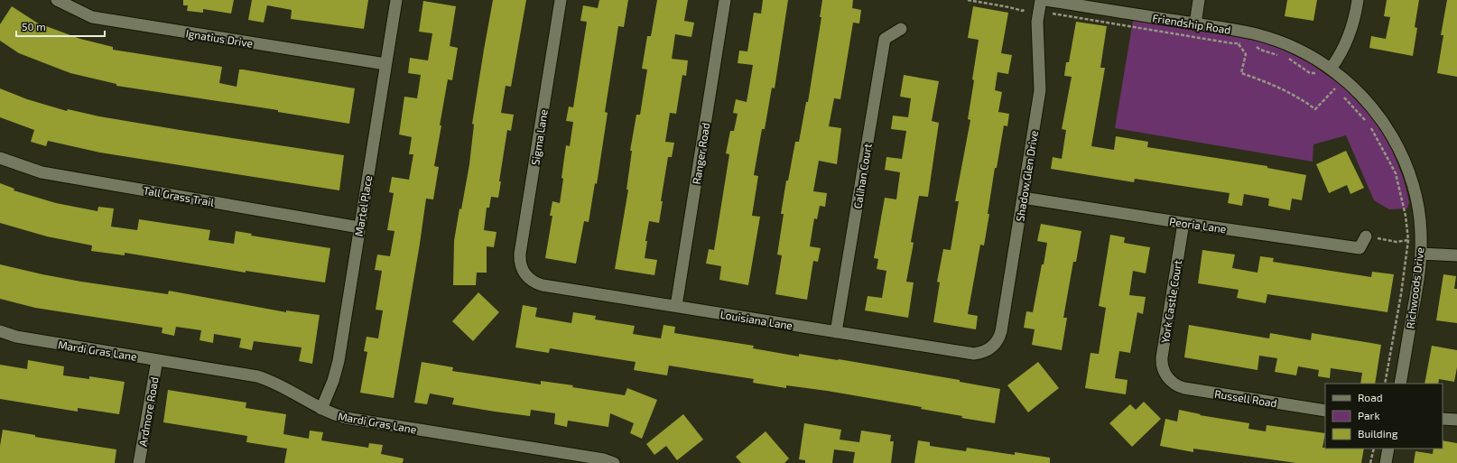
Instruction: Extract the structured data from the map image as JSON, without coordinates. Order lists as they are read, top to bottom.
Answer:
{
  "streets": {
    "street": [
      "Friendship Road",
      "Ignatius Drive",
      "Sigma Lane",
      "Ranger Road",
      "Calihan Court",
      "Shadow Glen Drive",
      "Tall Grass Trail",
      "Martel Place",
      "Peoria Lane",
      "Richwoods Drive",
      "York Castle Court",
      "Louisiana Lane",
      "Mardi Gras Lane",
      "Russell Road",
      "Ardmore Road"
    ]
  },
  "crossings": [
    ["Friendship Road", "Richwoods Drive"],
    ["Ignatius Drive", "Martel Place"],
    ["Sigma Lane", "Louisiana Lane"],
    ["Ranger Road", "Louisiana Lane"],
    ["Calihan Court", "Louisiana Lane"],
    ["Shadow Glen Drive", "Peoria Lane"],
    ["Shadow Glen Drive", "Louisiana Lane"],
    ["Tall Grass Trail", "Martel Place"],
    ["Martel Place", "Mardi Gras Lane"],
    ["Peoria Lane", "York Castle Court"],
    ["York Castle Court", "Russell Road"],
    ["Mardi Gras Lane", "Ardmore Road"]
  ],
  "legend": ["Road", "Park", "Building"],
  "scale_bar": "50 m"
}
